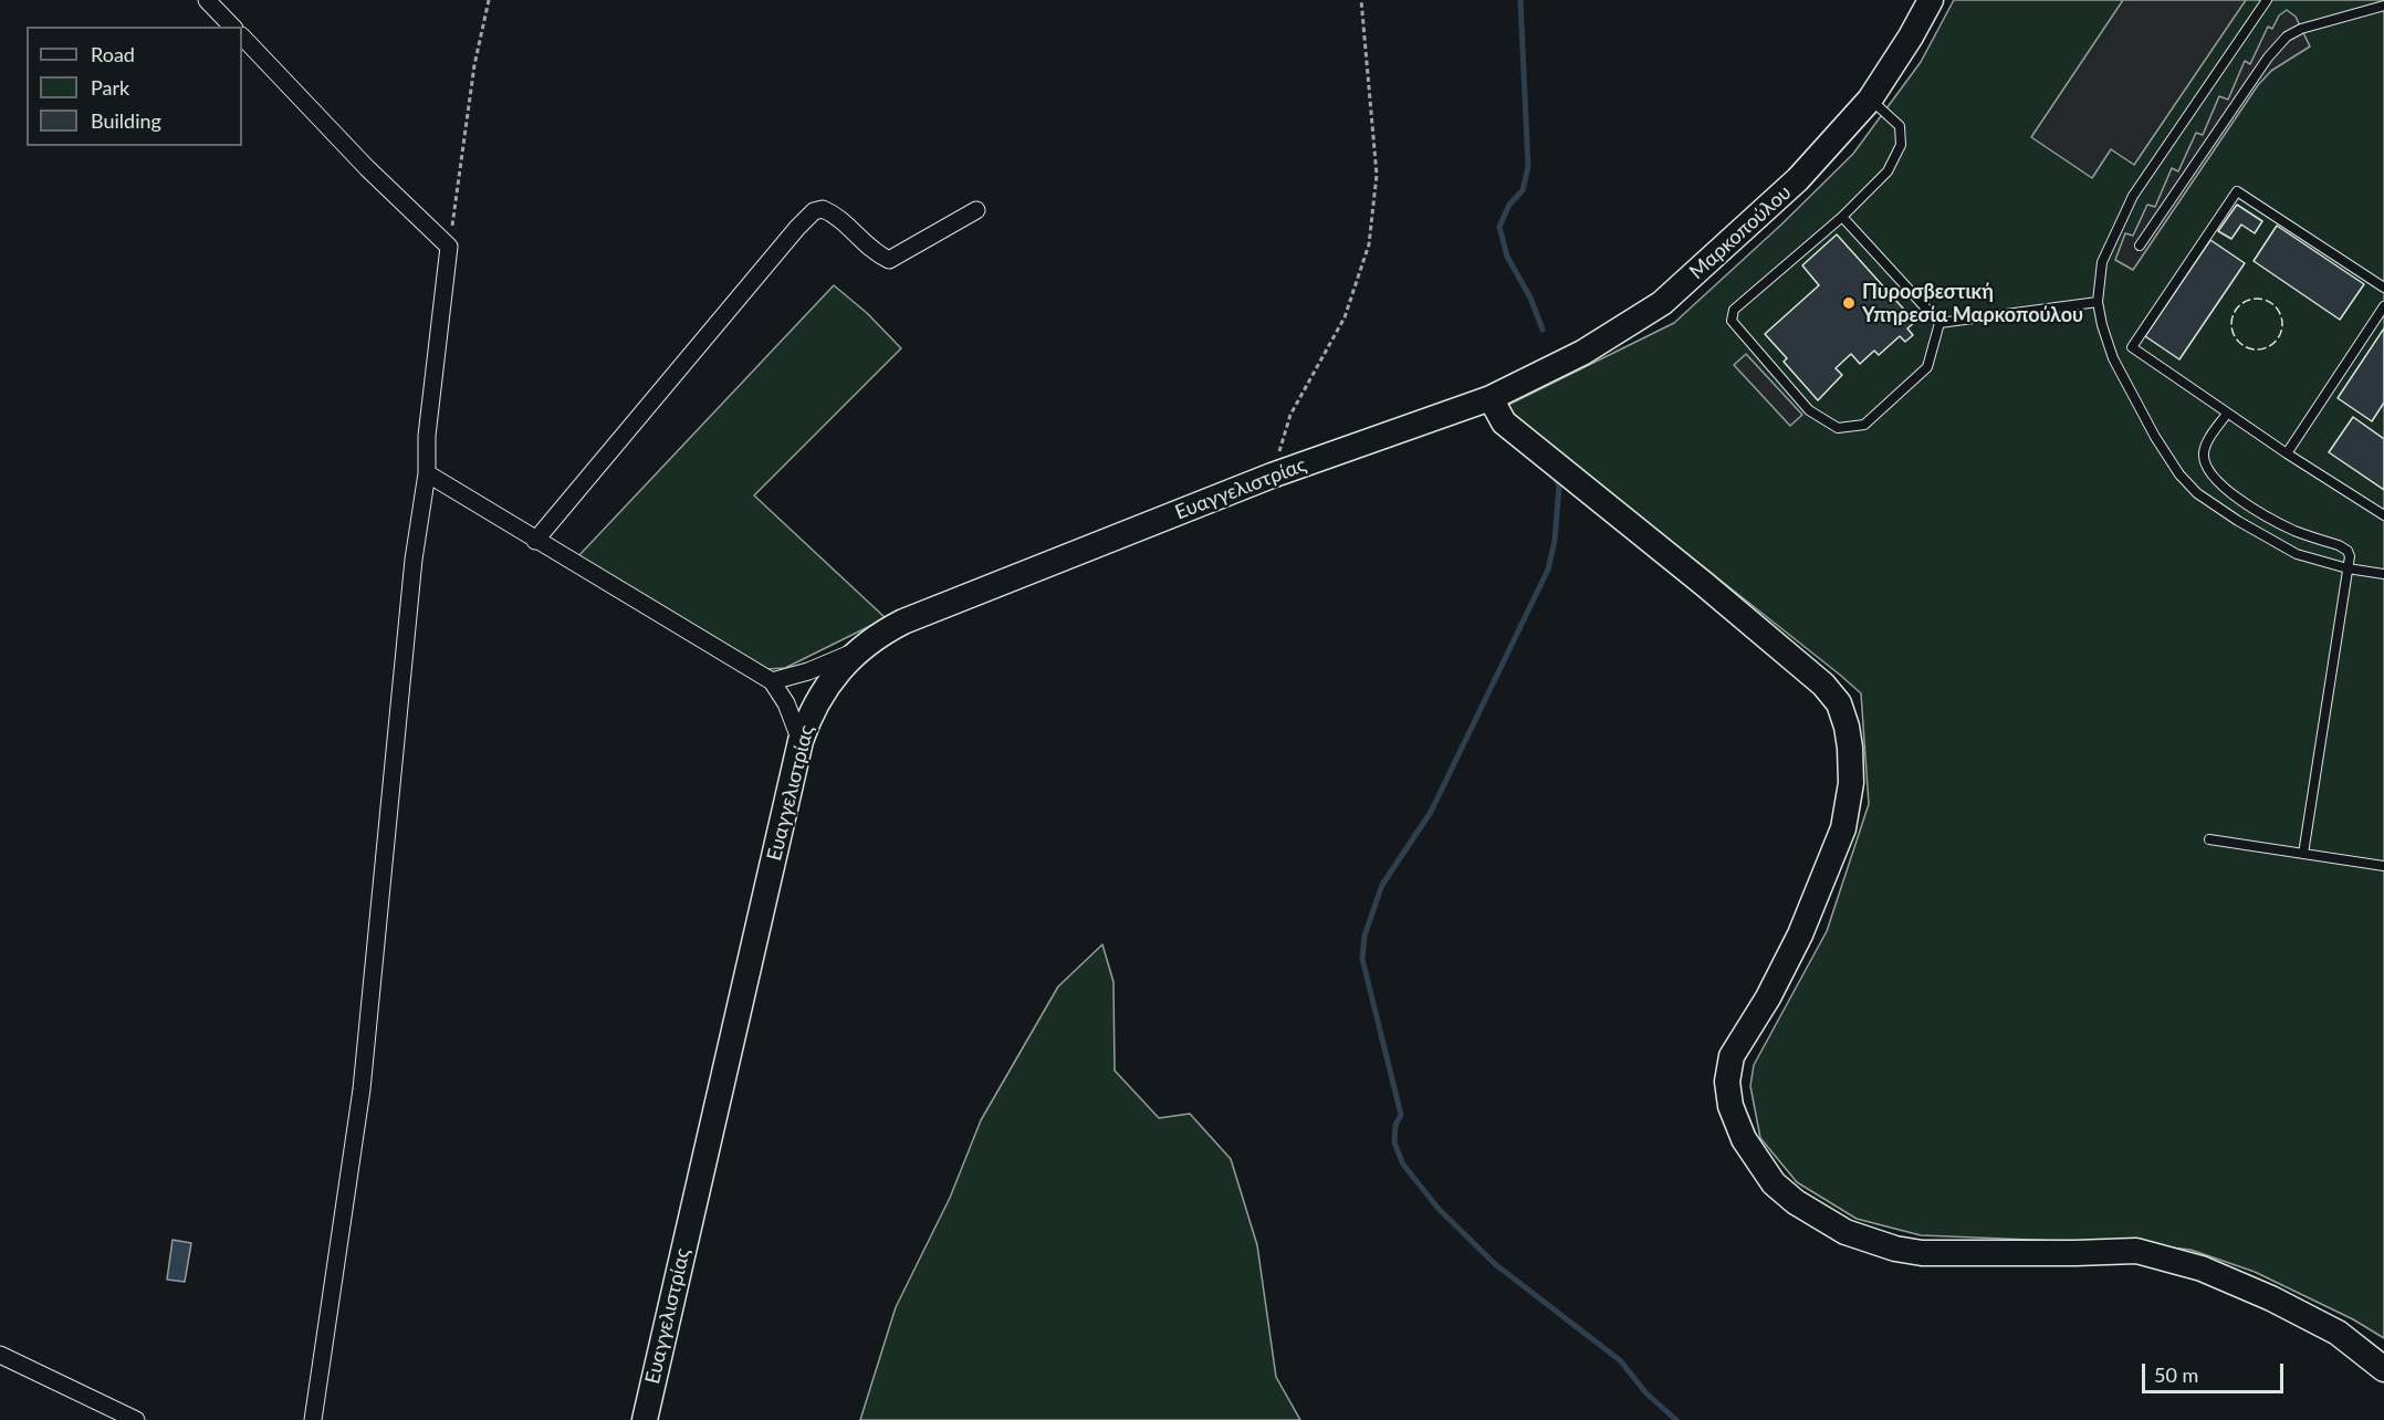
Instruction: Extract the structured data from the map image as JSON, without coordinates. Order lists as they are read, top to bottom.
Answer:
{
  "streets": {
    "main road": ["Μαρκοπούλου", "Ευαγγελιστρίας"]
  },
  "crossings": [
    ["Μαρκοπούλου", "Ευαγγελιστρίας"]
  ],
  "places": ["Πυροσβεστική Υπηρεσία Μαρκοπούλου"],
  "legend": ["Road", "Park", "Building"],
  "scale_bar": "50 m"
}
